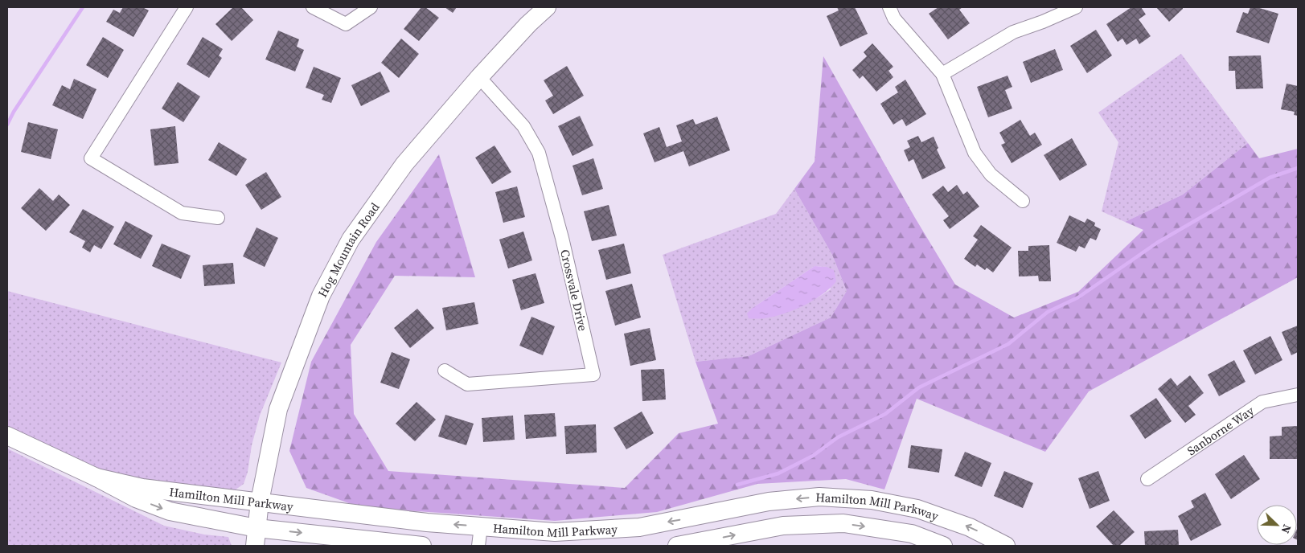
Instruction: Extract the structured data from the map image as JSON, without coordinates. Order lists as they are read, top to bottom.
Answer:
{
  "streets": {
    "street": [
      "Hog Mountain Road",
      "Crossvale Drive",
      "Sanborne Way",
      "Hamilton Mill Parkway"
    ]
  },
  "crossings": [
    ["Hog Mountain Road", "Crossvale Drive"],
    ["Hog Mountain Road", "Hamilton Mill Parkway"]
  ],
  "north": "bottom right"
}
